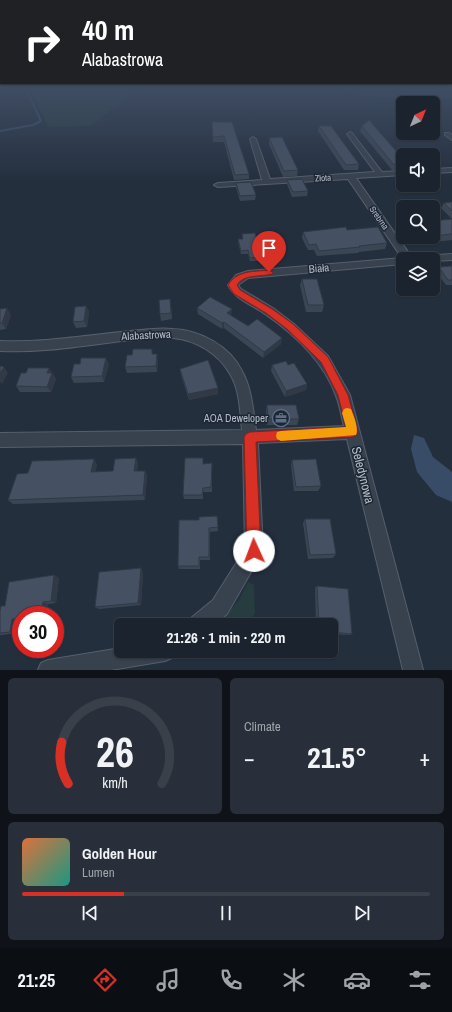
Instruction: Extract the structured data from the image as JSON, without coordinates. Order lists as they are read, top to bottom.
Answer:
{
  "streets": {
    "street": [
      "Złota",
      "Srebrna",
      "Biała",
      "Alabastrowa",
      "Seledynowa"
    ]
  },
  "crossings": [
    ["Złota", "Srebrna"],
    ["Biała", "Seledynowa"]
  ],
  "places": {
    "office": ["AOA Deweloper"]
  },
  "north": "top right",
  "page": {
    "turn": ["40 m", "Alabastrowa"],
    "limit": "30",
    "trip": "21:26 · 1 min · 220 m",
    "tile": "Climate",
    "heat": ["−", "21.5°", "+"],
    "song": ["Golden Hour", "Lumen"],
    "tabs": "21:25",
    "gauge": ["26", "km/h"]
  }
}
